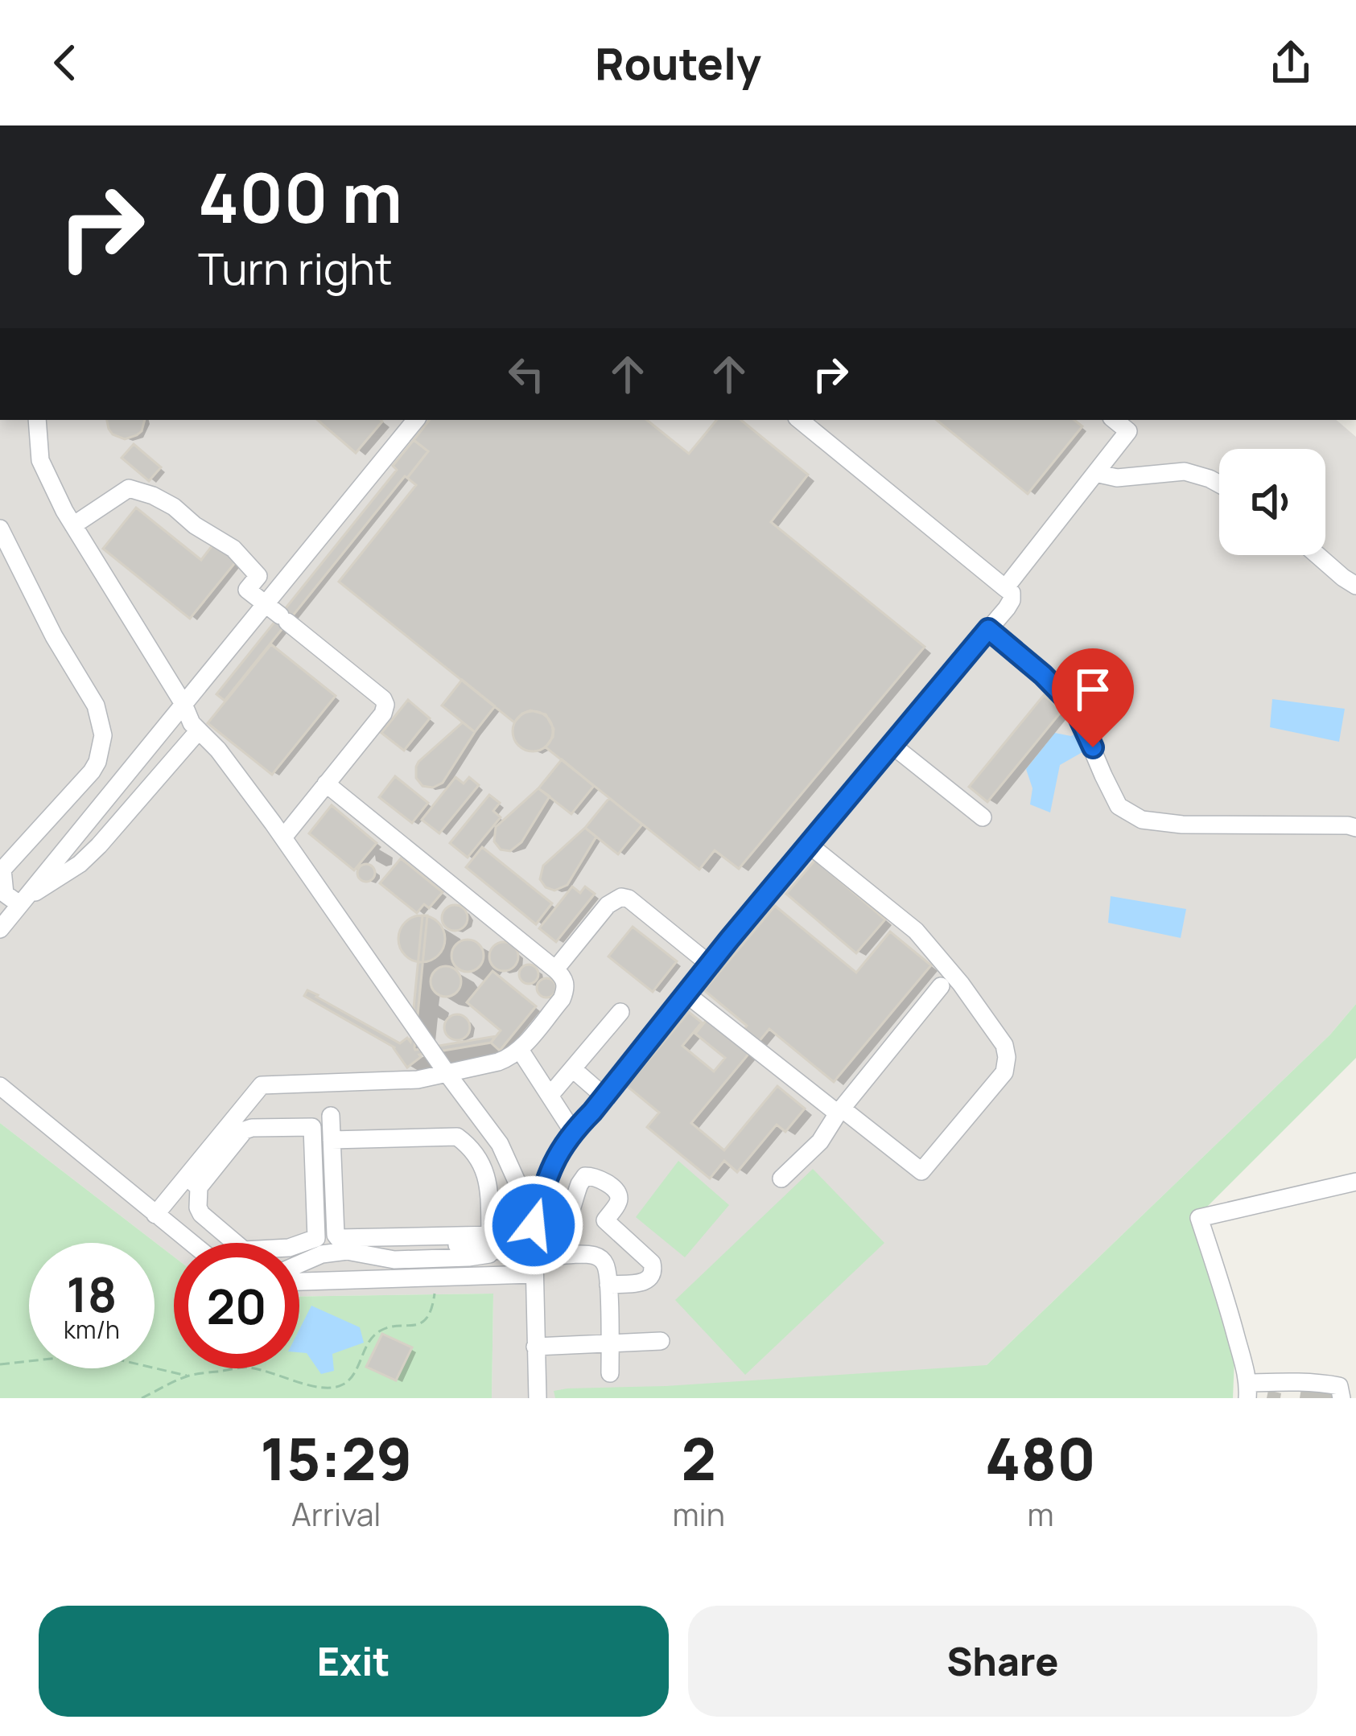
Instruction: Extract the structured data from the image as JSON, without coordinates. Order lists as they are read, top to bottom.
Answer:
{
  "page": {
    "header": "Routely",
    "turn": ["400 m", "Turn right"],
    "speed": "18 km/h",
    "limit": "20",
    "eta": [
      "15:29",
      "Arrival",
      "2",
      "min",
      "480",
      "m"
    ],
    "buttons": ["Exit", "Share"]
  }
}
